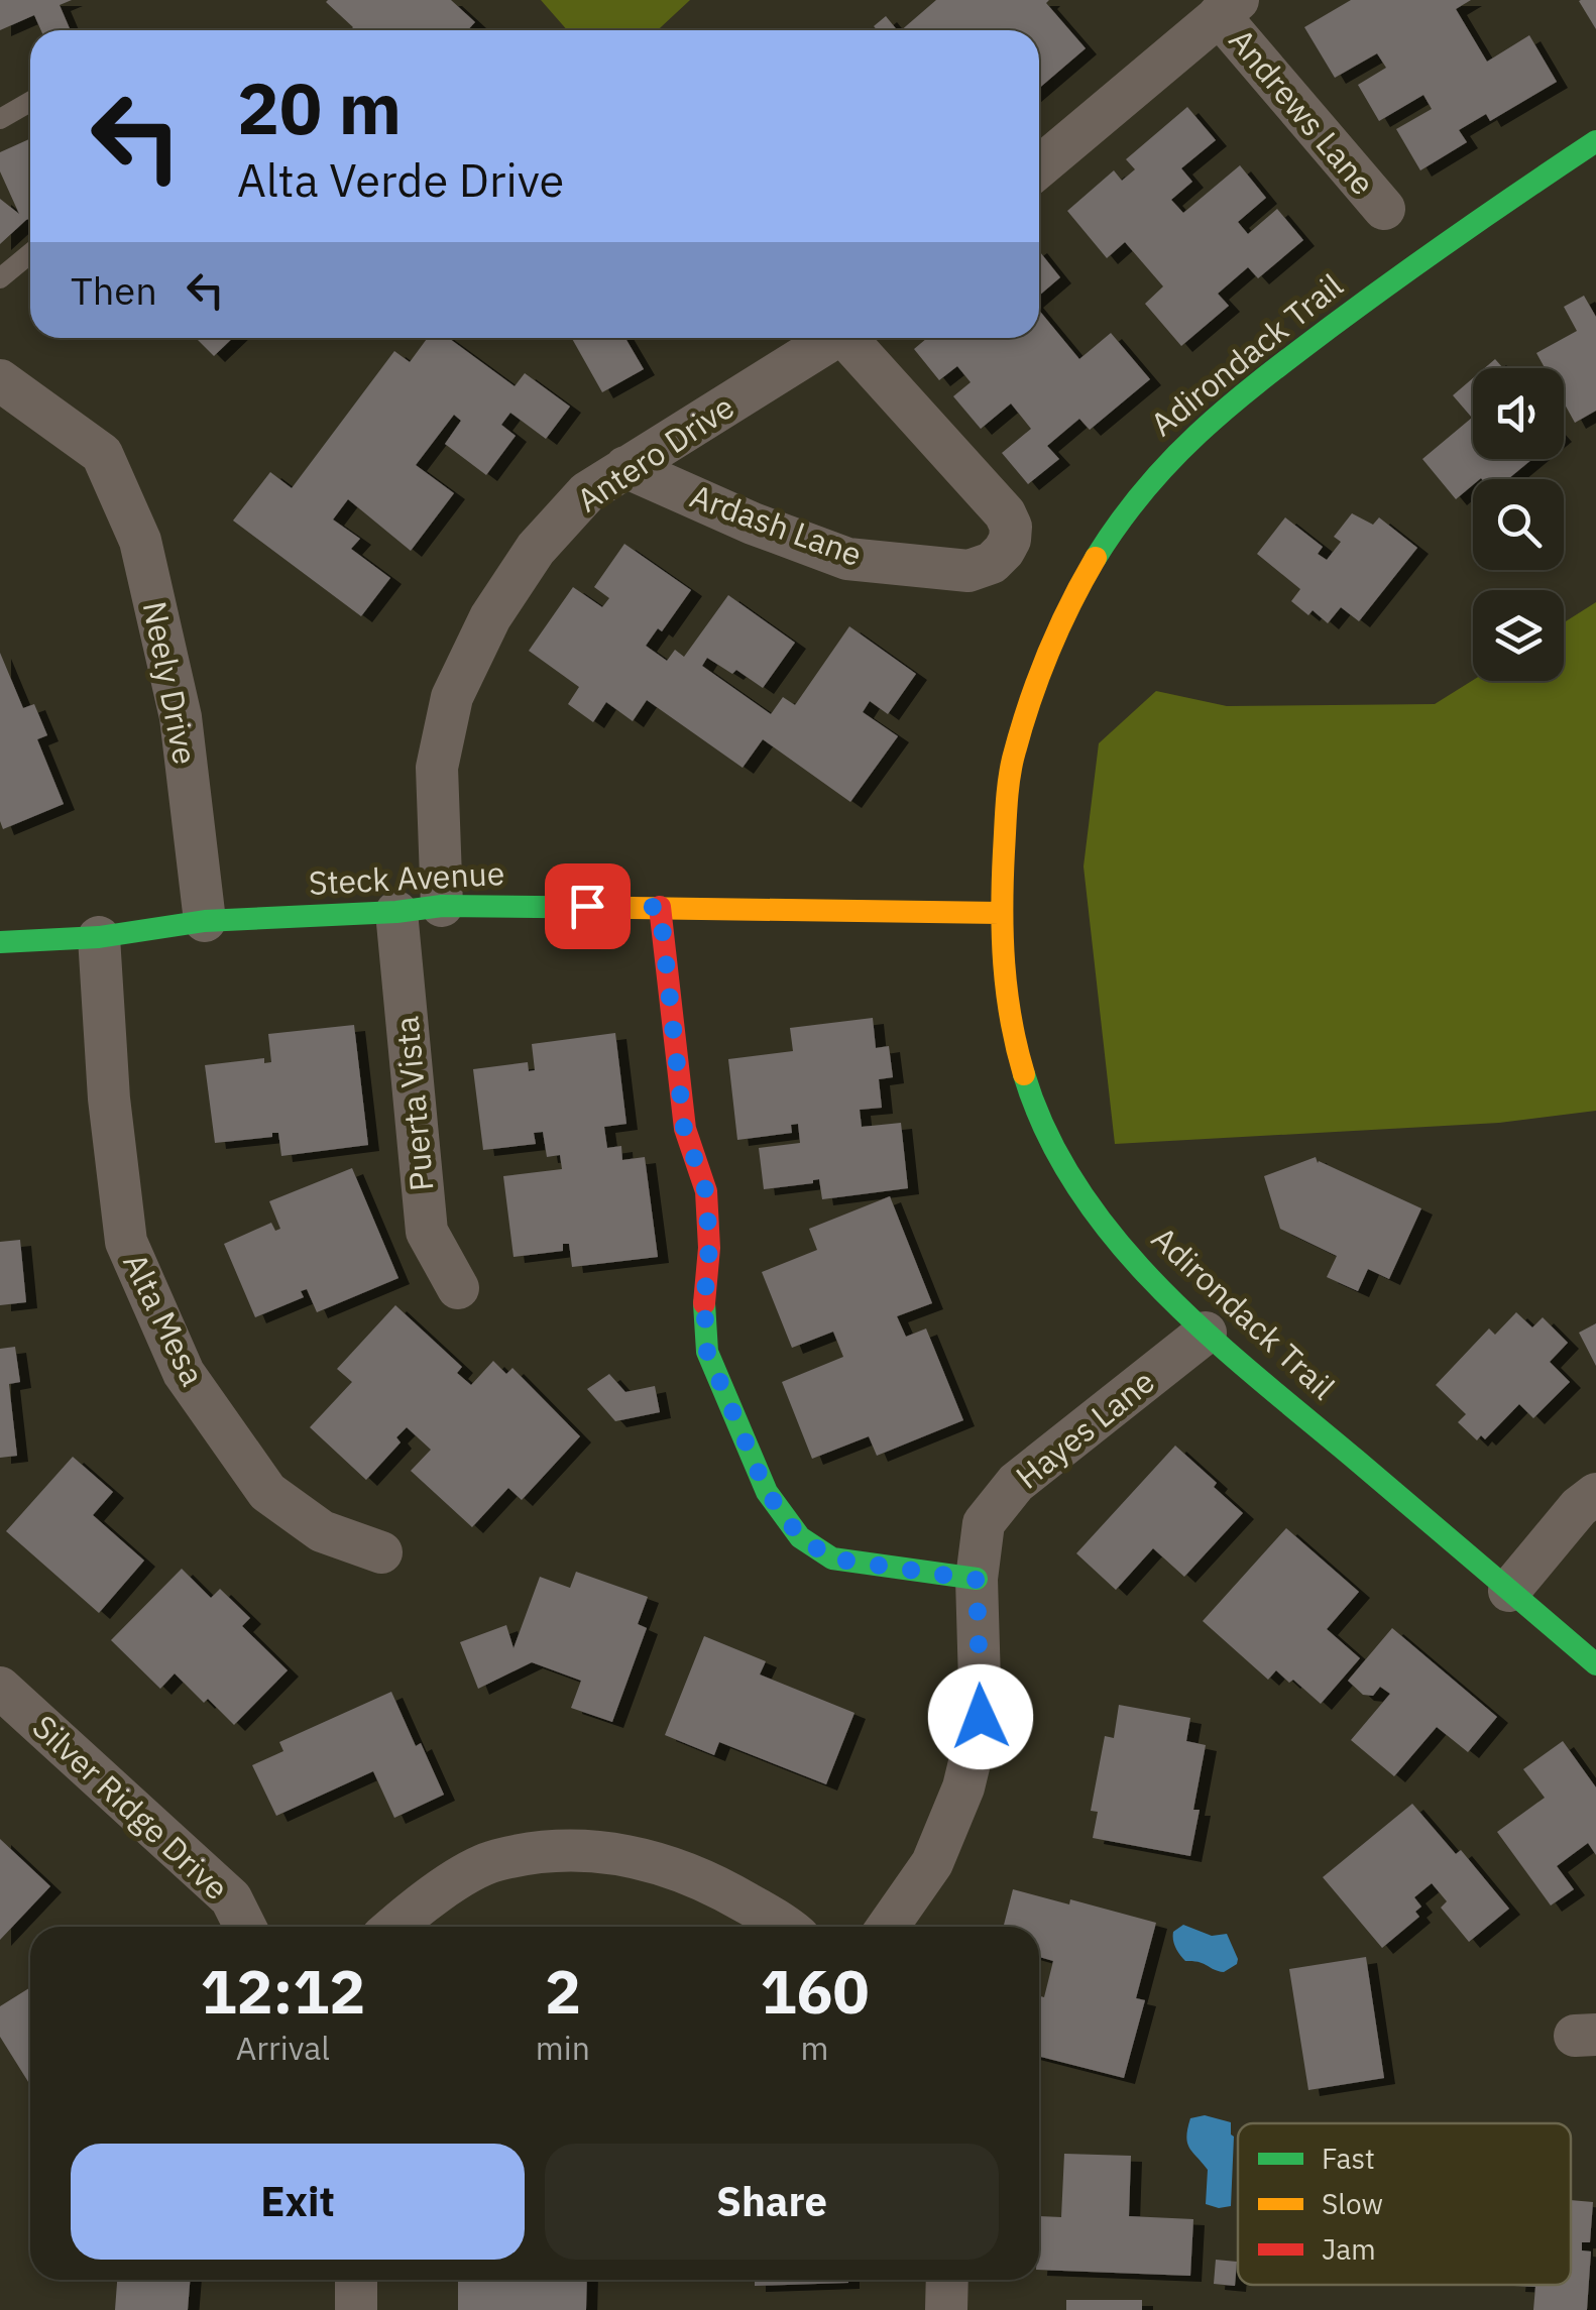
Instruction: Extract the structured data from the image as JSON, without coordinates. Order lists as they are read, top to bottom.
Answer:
{
  "streets": {
    "street": [
      "Andrews Lane",
      "Adirondack Trail",
      "Antero Drive",
      "Ardash Lane",
      "Neely Drive",
      "Steck Avenue",
      "Puerta Vista",
      "Alta Mesa",
      "Hayes Lane",
      "Silver Ridge Drive"
    ]
  },
  "crossings": [
    ["Adirondack Trail", "Steck Avenue"],
    ["Adirondack Trail", "Hayes Lane"],
    ["Antero Drive", "Ardash Lane"],
    ["Antero Drive", "Steck Avenue"],
    ["Neely Drive", "Steck Avenue"],
    ["Steck Avenue", "Puerta Vista"],
    ["Steck Avenue", "Alta Mesa"]
  ],
  "legend": ["Fast", "Slow", "Jam"],
  "page": {
    "turn": ["20 m", "Alta Verde Drive"],
    "then": "Then",
    "eta": [
      "12:12",
      "Arrival",
      "2",
      "min",
      "160",
      "m"
    ],
    "buttons": ["Exit", "Share"]
  }
}
